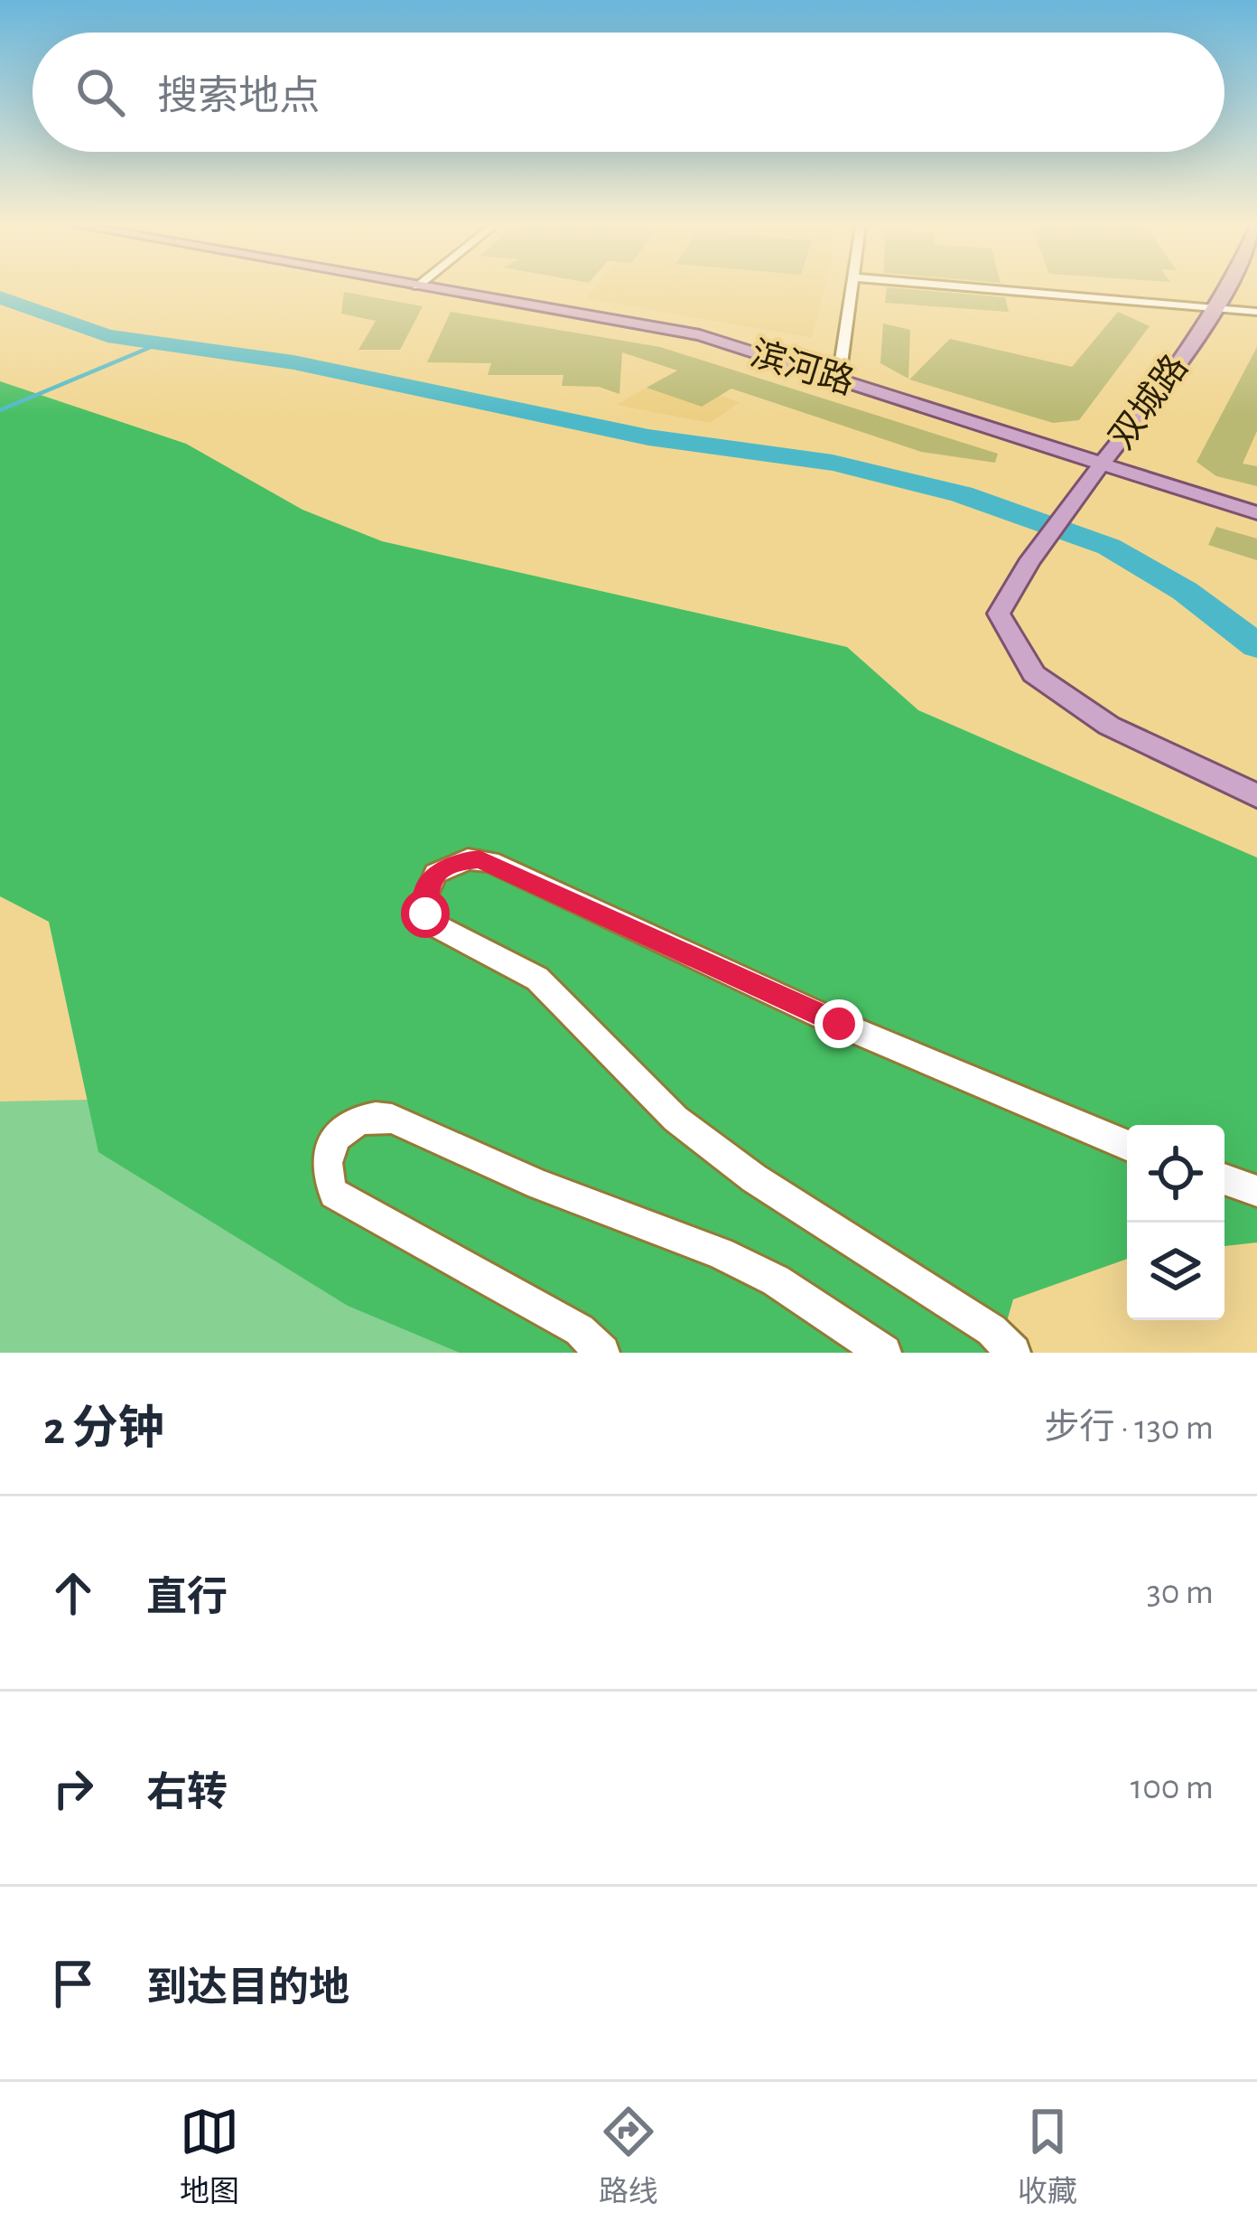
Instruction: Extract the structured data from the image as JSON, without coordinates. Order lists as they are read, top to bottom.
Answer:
{
  "streets": {
    "main road": ["滨河路", "双城路"]
  },
  "crossings": [
    ["滨河路", "双城路"]
  ],
  "page": {
    "search": "搜索地点",
    "heading": ["2 分钟", "步行 · 130 m"],
    "list": [
      ["直行", "30 m"],
      ["右转", "100 m"],
      "到达目的地"
    ],
    "nav": ["地图", "路线", "收藏"]
  }
}
